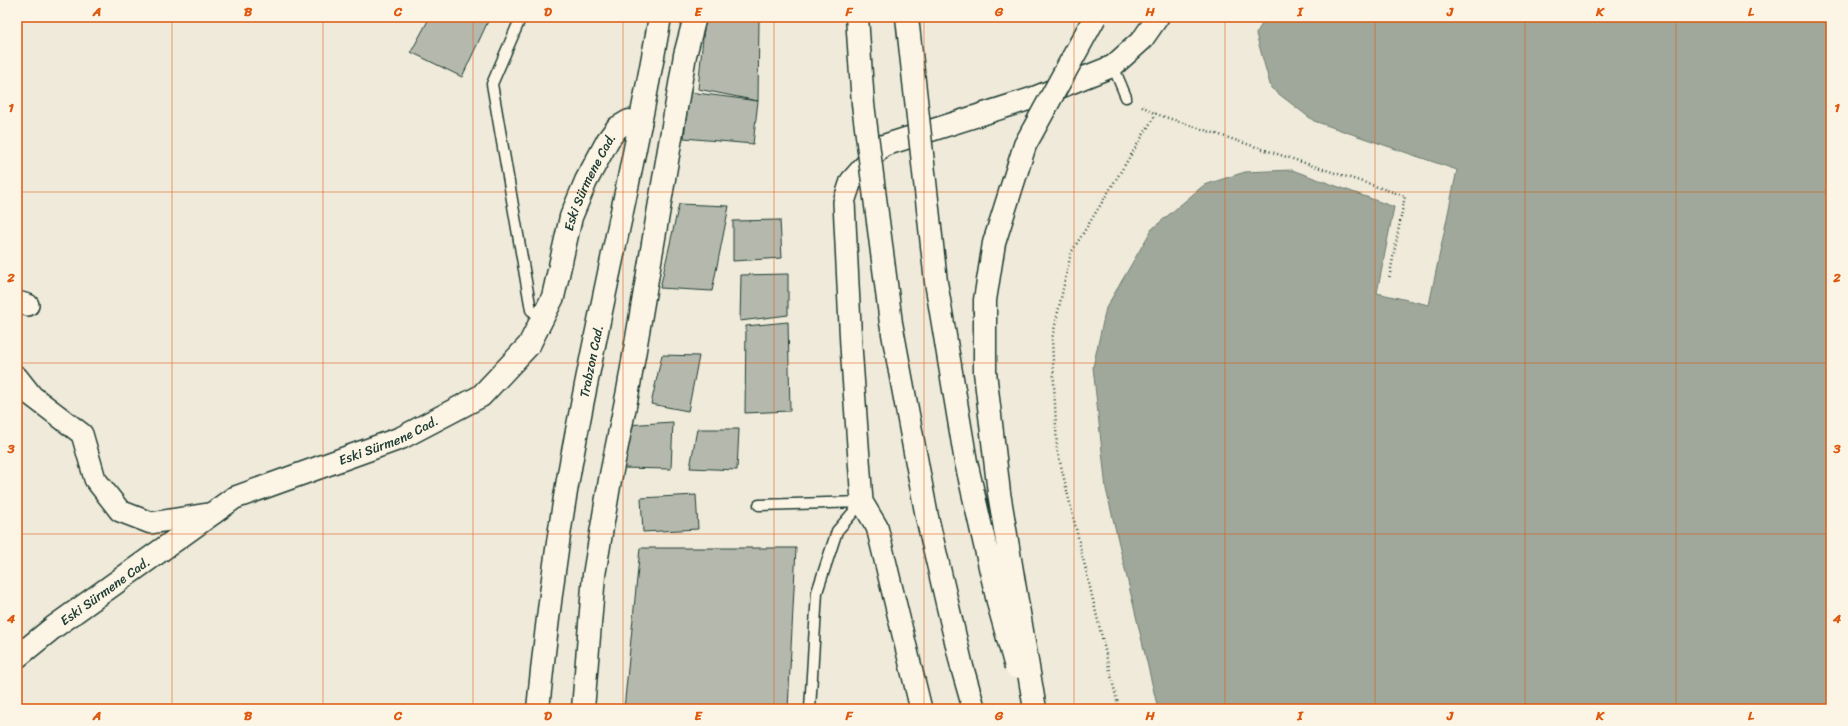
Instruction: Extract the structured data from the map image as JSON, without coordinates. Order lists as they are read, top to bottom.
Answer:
{
  "streets": {
    "main road": ["Eski Sürmene Cad.", "Trabzon Cad."]
  },
  "crossings": [
    ["Eski Sürmene Cad.", "Trabzon Cad."]
  ],
  "grid": {
    "columns": [
      "A",
      "B",
      "C",
      "D",
      "E",
      "F",
      "G",
      "H",
      "I",
      "J",
      "K",
      "L"
    ],
    "rows": [
      "1",
      "2",
      "3",
      "4"
    ]
  }
}
